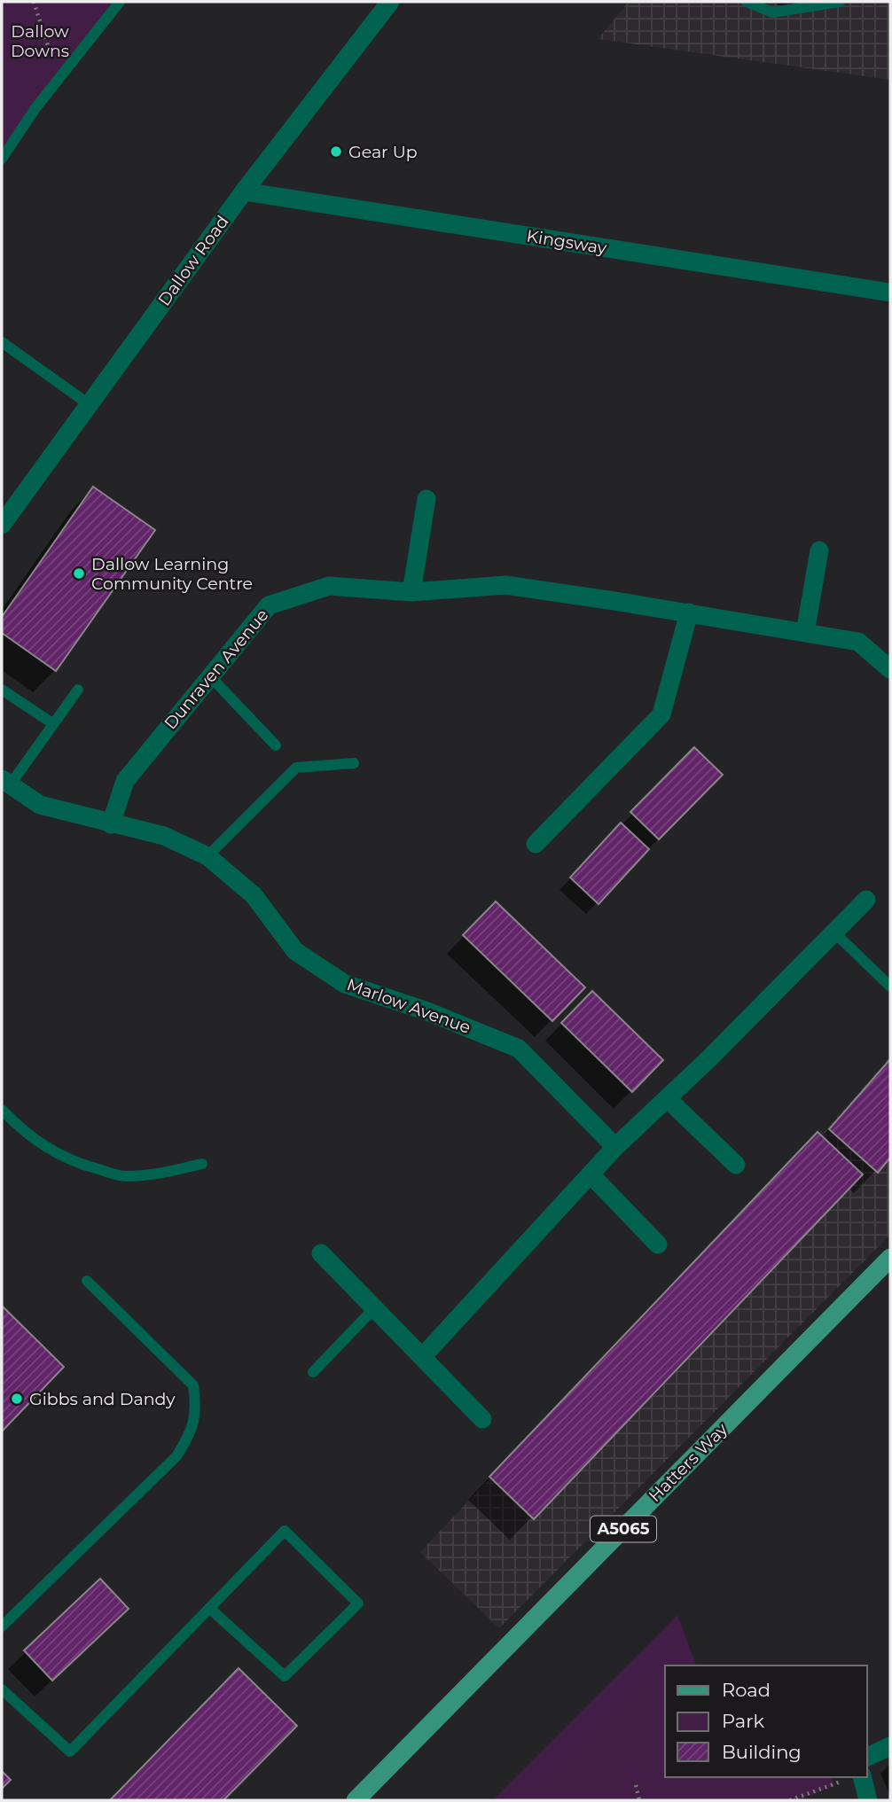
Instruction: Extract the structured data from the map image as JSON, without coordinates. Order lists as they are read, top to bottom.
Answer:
{
  "streets": {
    "main road": ["Hatters Way", "A5065"],
    "street": [
      "Kingsway",
      "Dallow Road",
      "Dunraven Avenue",
      "Marlow Avenue"
    ]
  },
  "crossings": [
    ["Kingsway", "Dallow Road"],
    ["Dunraven Avenue", "Marlow Avenue"]
  ],
  "parks": ["Dallow Downs"],
  "places": ["Gear Up", "Dallow Learning Community Centre", "Gibbs and Dandy"],
  "legend": ["Road", "Park", "Building"]
}
